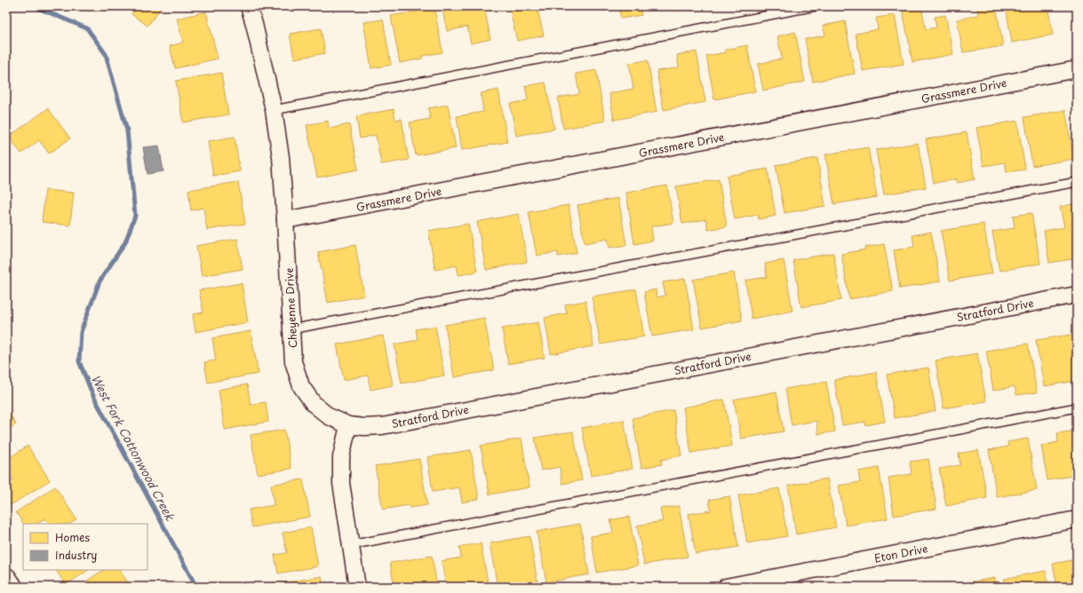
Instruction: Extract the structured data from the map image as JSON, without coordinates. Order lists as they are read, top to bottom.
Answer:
{
  "streets": {
    "street": [
      "Grassmere Drive",
      "Cheyenne Drive",
      "Stratford Drive",
      "Eton Drive"
    ]
  },
  "crossings": [
    ["Grassmere Drive", "Cheyenne Drive"],
    ["Cheyenne Drive", "Stratford Drive"]
  ],
  "water": ["West Fork Cottonwood Creek"],
  "legend": ["Homes", "Industry"]
}
